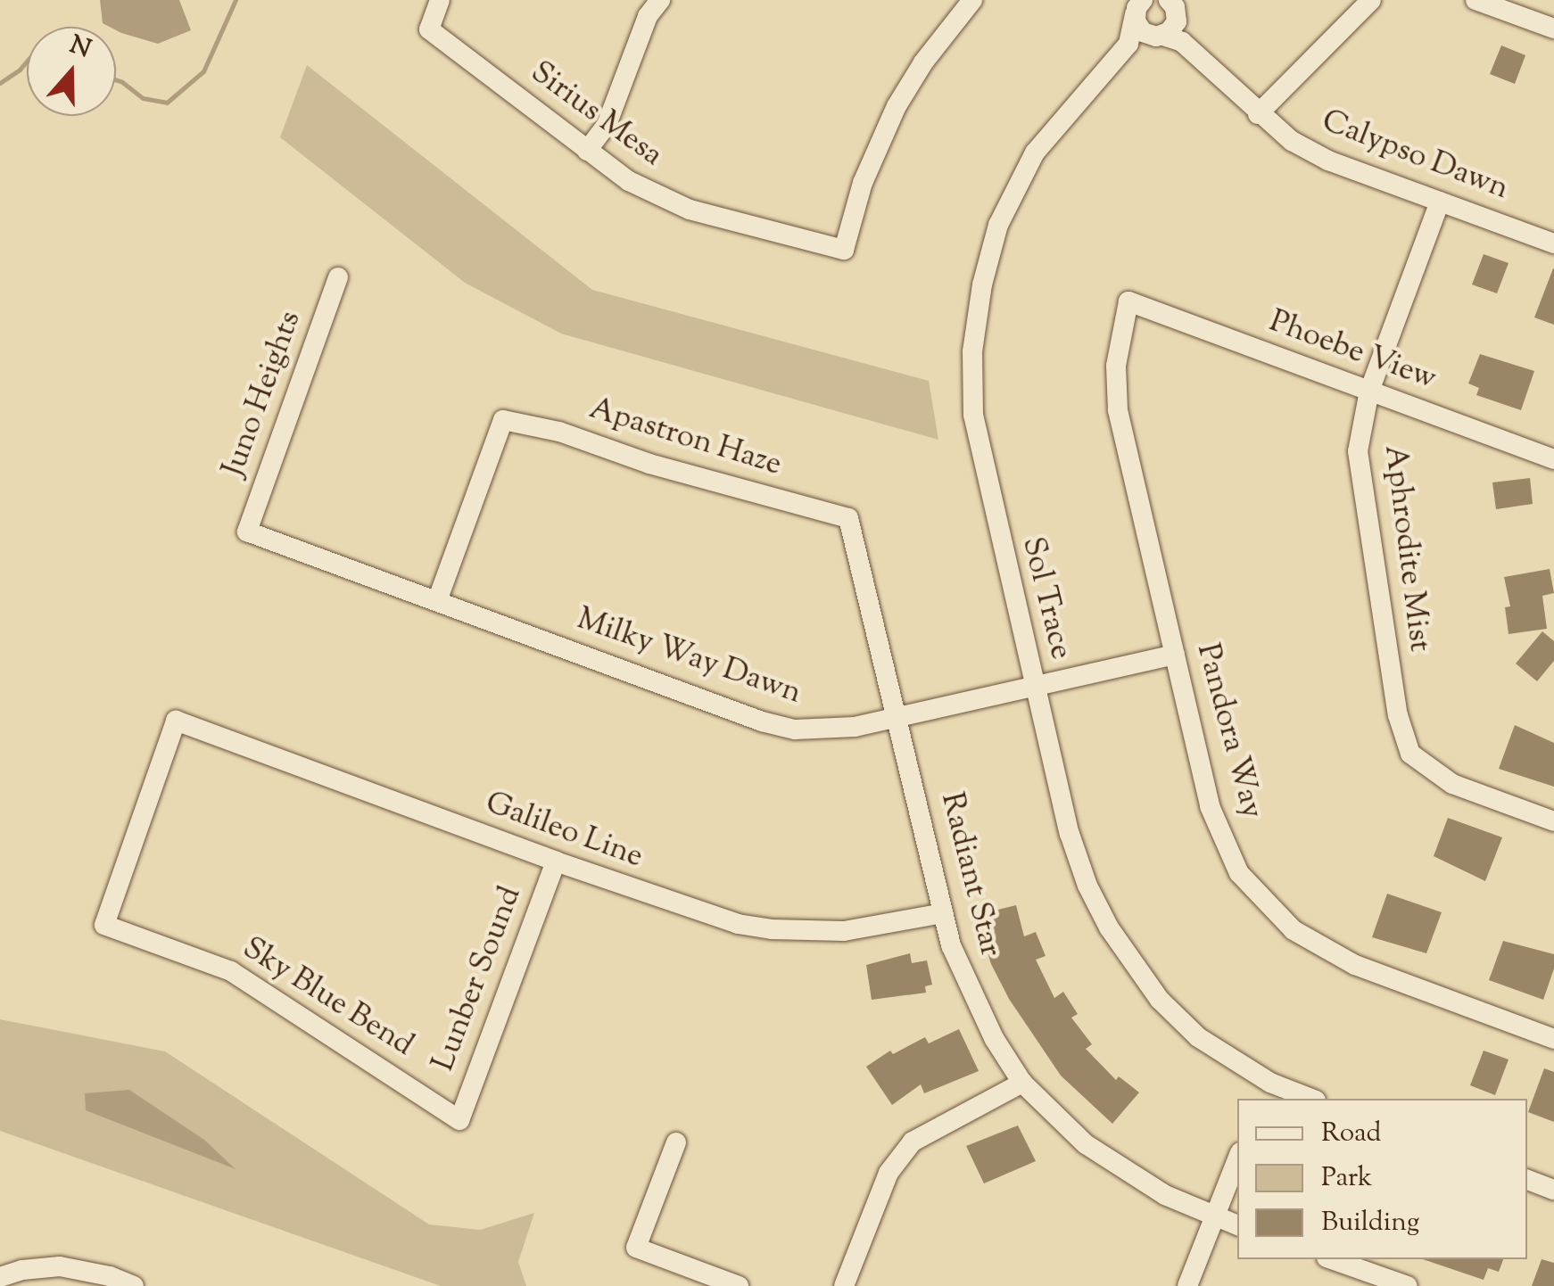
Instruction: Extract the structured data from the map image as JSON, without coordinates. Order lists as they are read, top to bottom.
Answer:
{
  "streets": {
    "street": [
      "Sirius Mesa",
      "Calypso Dawn",
      "Phoebe View",
      "Juno Heights",
      "Apastron Haze",
      "Aphrodite Mist",
      "Sol Trace",
      "Milky Way Dawn",
      "Pandora Way",
      "Galileo Line",
      "Radiant Star",
      "Lunber Sound",
      "Sky Blue Bend"
    ]
  },
  "crossings": [
    ["Calypso Dawn", "Aphrodite Mist"],
    ["Calypso Dawn", "Sol Trace"],
    ["Phoebe View", "Aphrodite Mist"],
    ["Phoebe View", "Pandora Way"],
    ["Juno Heights", "Milky Way Dawn"],
    ["Apastron Haze", "Milky Way Dawn"],
    ["Apastron Haze", "Radiant Star"],
    ["Sol Trace", "Milky Way Dawn"],
    ["Milky Way Dawn", "Pandora Way"],
    ["Milky Way Dawn", "Radiant Star"],
    ["Galileo Line", "Radiant Star"],
    ["Galileo Line", "Lunber Sound"],
    ["Galileo Line", "Sky Blue Bend"],
    ["Lunber Sound", "Sky Blue Bend"]
  ],
  "legend": ["Road", "Park", "Building"],
  "north": "top"
}
